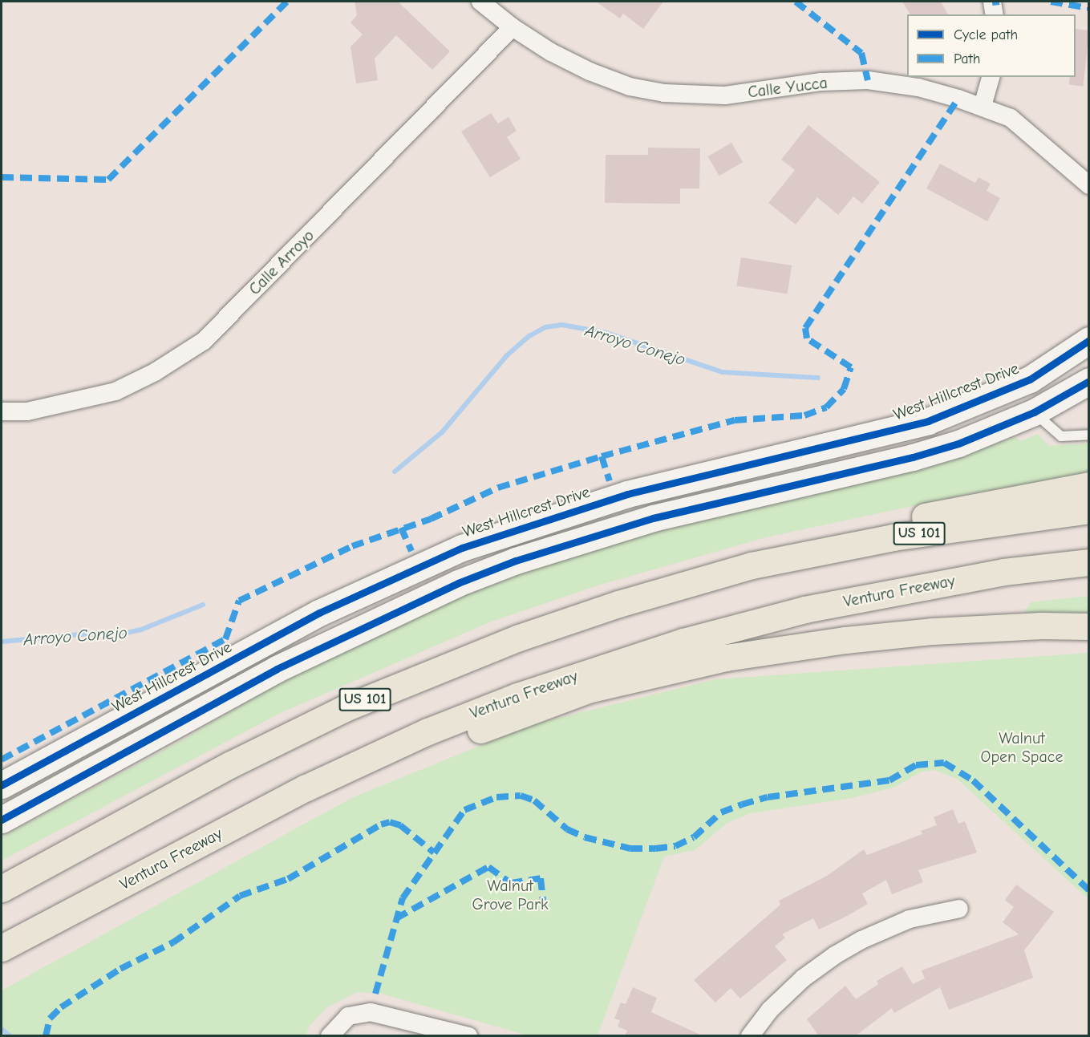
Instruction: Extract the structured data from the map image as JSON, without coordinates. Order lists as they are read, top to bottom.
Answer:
{
  "streets": {
    "highway": ["US 101", "Ventura Freeway"],
    "main road": ["West Hillcrest Drive"],
    "street": ["Calle Yucca", "Calle Arroyo"]
  },
  "crossings": [
    ["Calle Yucca", "Calle Arroyo"]
  ],
  "water": ["Arroyo Conejo"],
  "parks": ["Walnut Open Space", "Walnut Grove Park"],
  "legend": ["Cycle path", "Path"]
}
